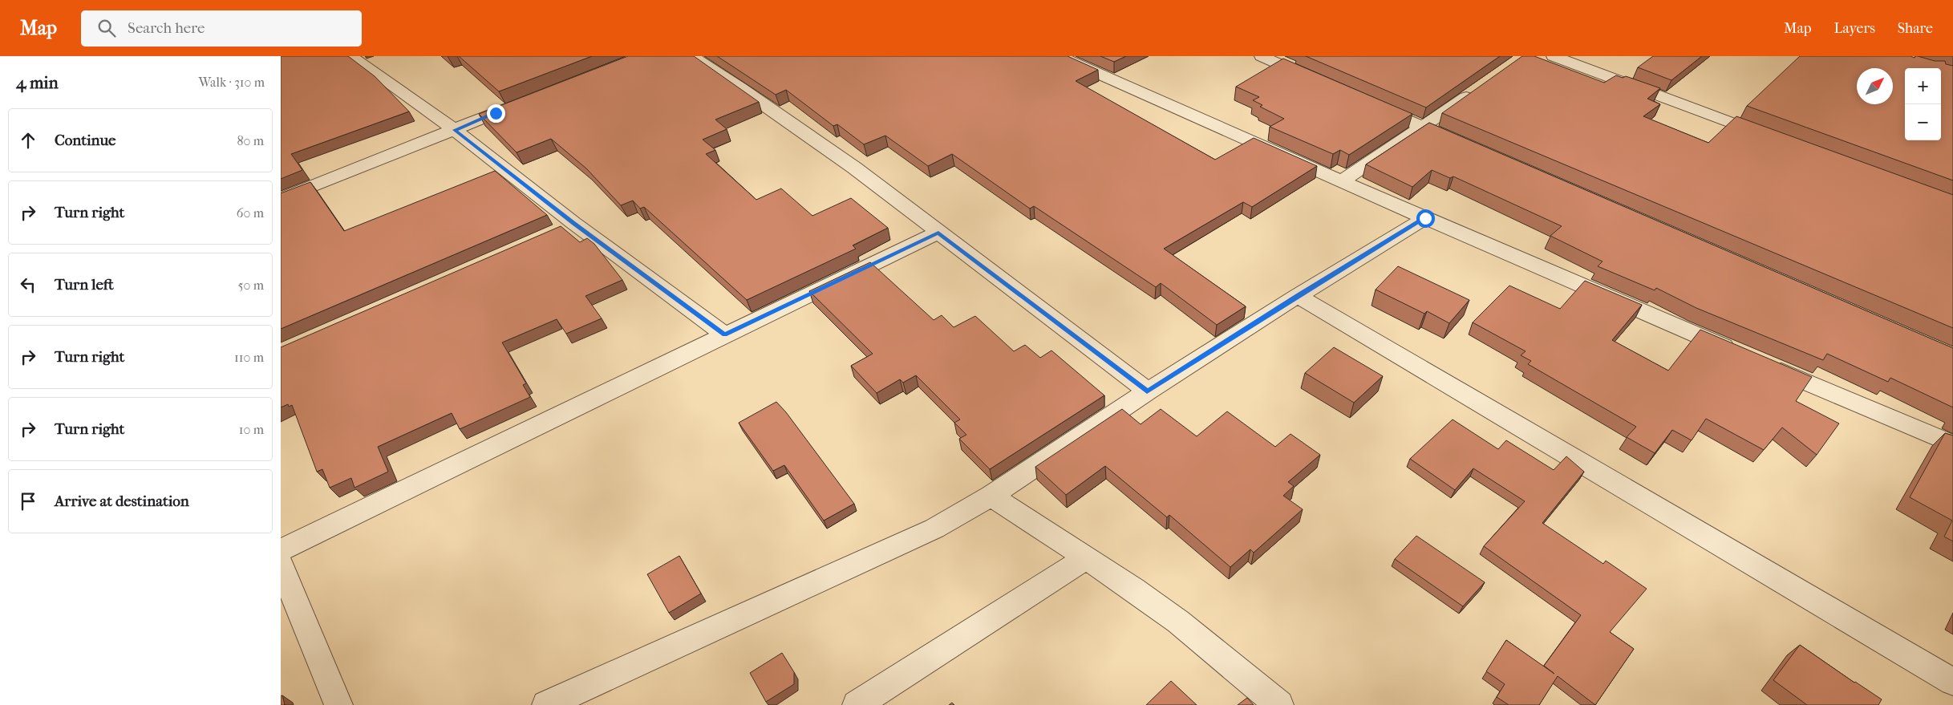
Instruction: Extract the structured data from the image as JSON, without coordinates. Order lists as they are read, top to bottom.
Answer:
{
  "north": "top right",
  "page": {
    "header": "Map",
    "search": "Search here",
    "nav": ["Map", "Layers", "Share"],
    "heading": ["4 min", "Walk · 310 m"],
    "map_buttons": ["+", "−"],
    "list": [
      ["Continue", "80 m"],
      ["Turn right", "60 m"],
      ["Turn left", "50 m"],
      ["Turn right", "110 m"],
      ["Turn right", "10 m"],
      "Arrive at destination"
    ]
  }
}
